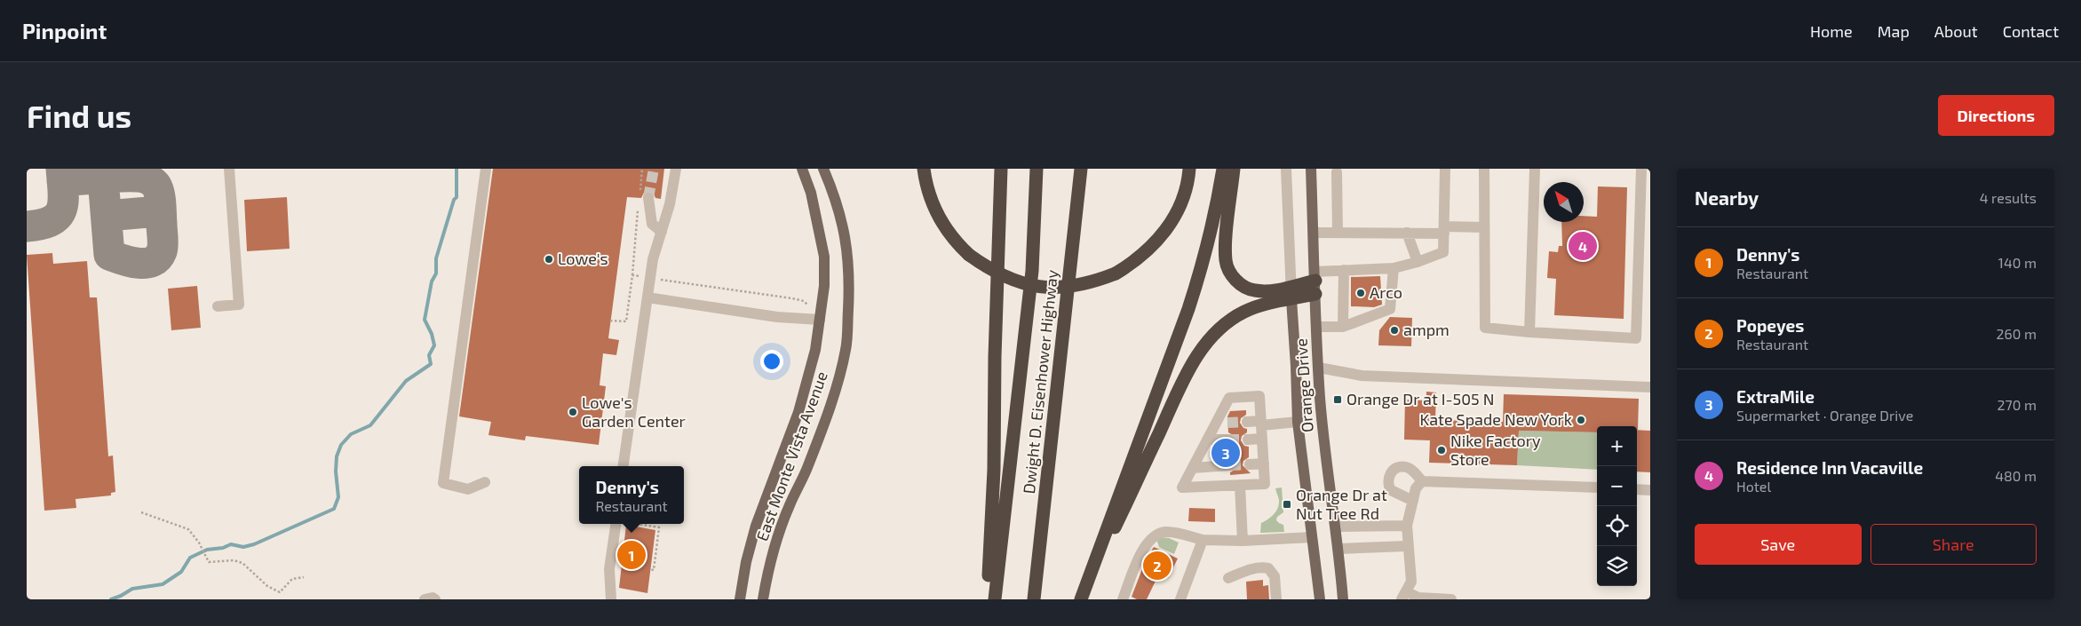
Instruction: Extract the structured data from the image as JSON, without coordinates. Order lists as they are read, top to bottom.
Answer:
{
  "streets": {
    "highway": ["Dwight D. Eisenhower Highway"],
    "main road": ["Orange Drive", "East Monte Vista Avenue"]
  },
  "places": {
    "other": [
      "Lowe's",
      "Arco",
      "ampm",
      "Lowe's Garden Center",
      "Kate Spade New York",
      "Nike Factory Store"
    ],
    "transit": ["Orange Dr at I-505 N", "Orange Dr at Nut Tree Rd"]
  },
  "north": "top left",
  "page": {
    "header": "Pinpoint",
    "nav": [
      "Home",
      "Map",
      "About",
      "Contact"
    ],
    "buttons": [
      "Directions",
      ["Save", "Share"]
    ],
    "title": "Find us",
    "heading": ["Nearby", "4 results"],
    "list": [
      {
        "mark": "1",
        "name": "Denny's",
        "note": "Restaurant",
        "value": "140 m"
      },
      {
        "mark": "2",
        "name": "Popeyes",
        "note": "Restaurant",
        "value": "260 m"
      },
      {
        "mark": "3",
        "name": "ExtraMile",
        "note": "Supermarket · Orange Drive",
        "value": "270 m"
      },
      {
        "mark": "4",
        "name": "Residence Inn Vacaville",
        "note": "Hotel",
        "value": "480 m"
      }
    ],
    "pins": [
      "4",
      "3",
      "1",
      "2"
    ],
    "map_buttons": ["+", "−"],
    "popup": ["Denny's", "Restaurant"]
  }
}
